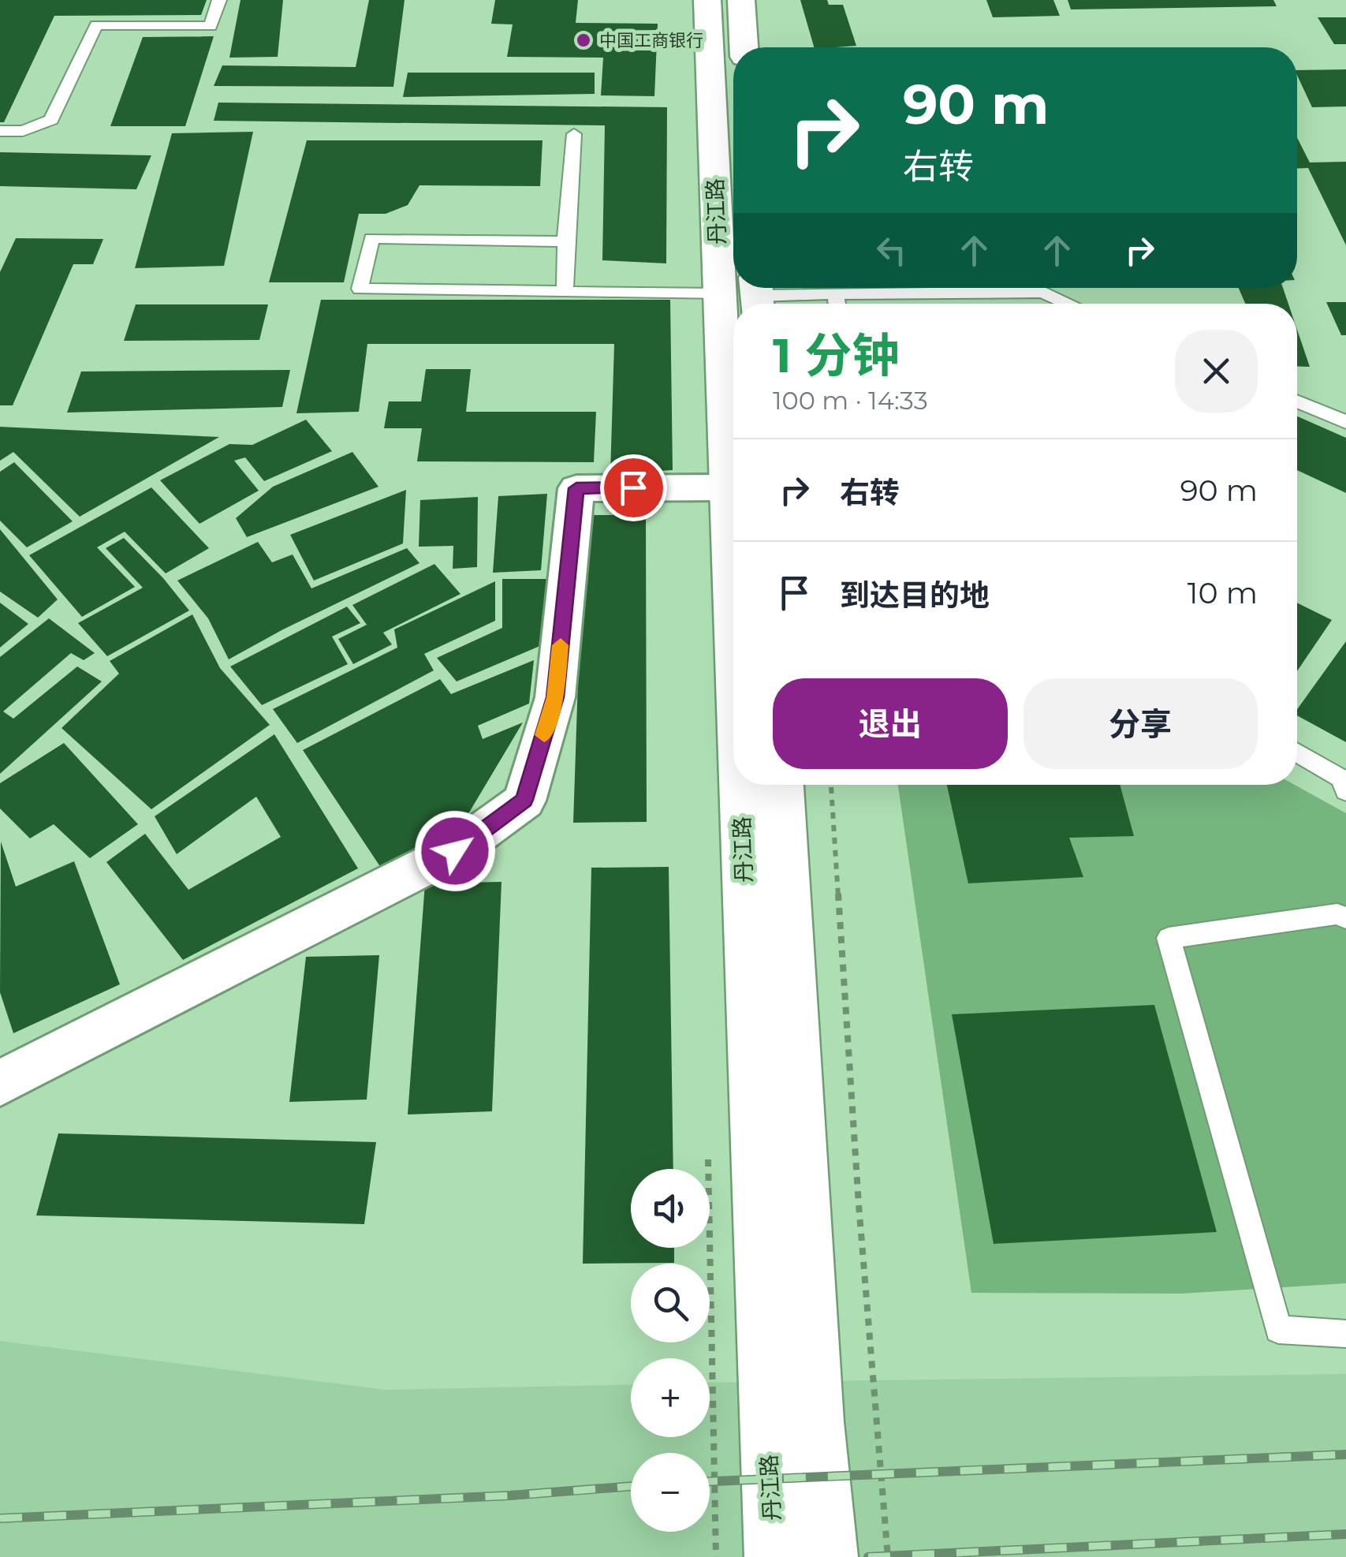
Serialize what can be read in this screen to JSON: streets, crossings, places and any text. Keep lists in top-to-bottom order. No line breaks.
{"streets":{"main road":["丹江路"]},"places":["中国工商银行"],"page":{"turn":["90 m","右转"],"heading":["1 分钟","100 m · 14:33"],"list":[{"name":"右转","value":"90 m"},{"name":"到达目的地","value":"10 m"}],"buttons":["退出","分享"],"map_buttons":["+","−"]}}
